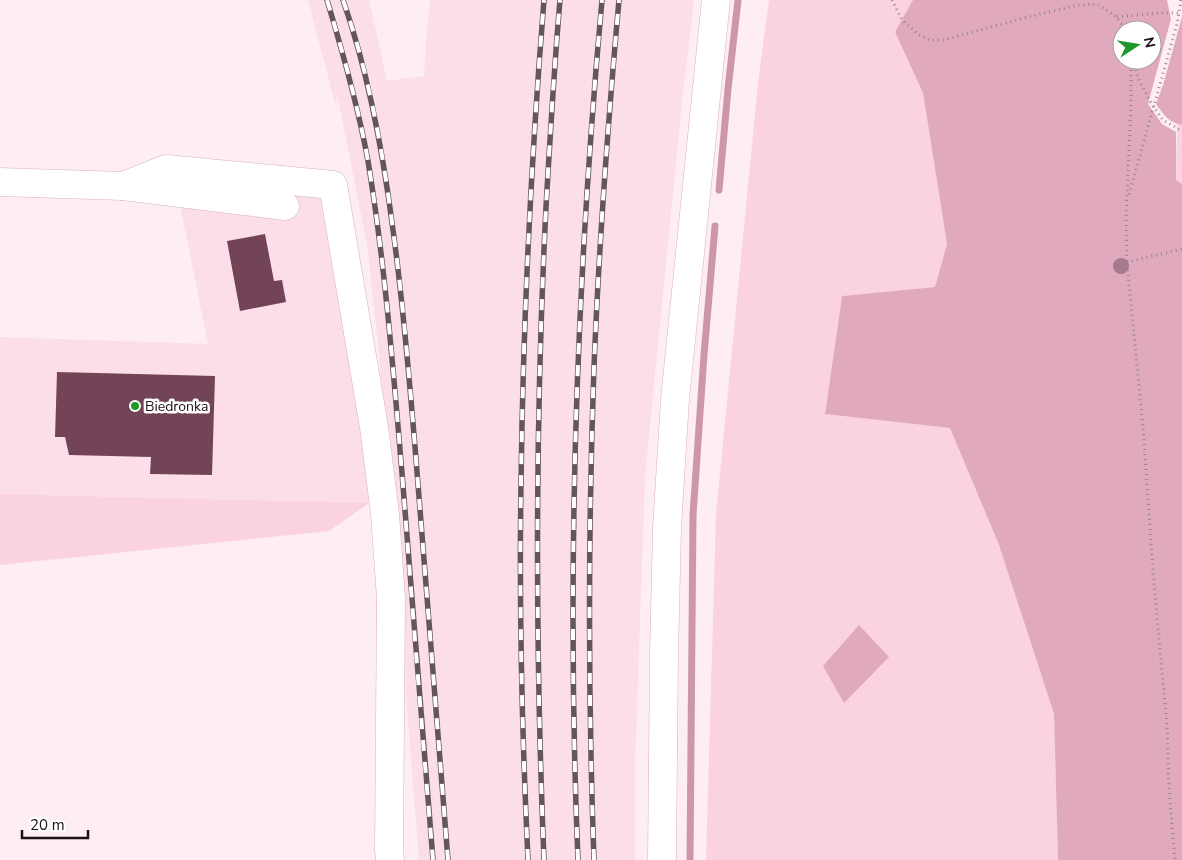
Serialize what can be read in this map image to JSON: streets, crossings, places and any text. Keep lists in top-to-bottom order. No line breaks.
{"places":["Biedronka"],"scale_bar":"20 m","north":"right"}
